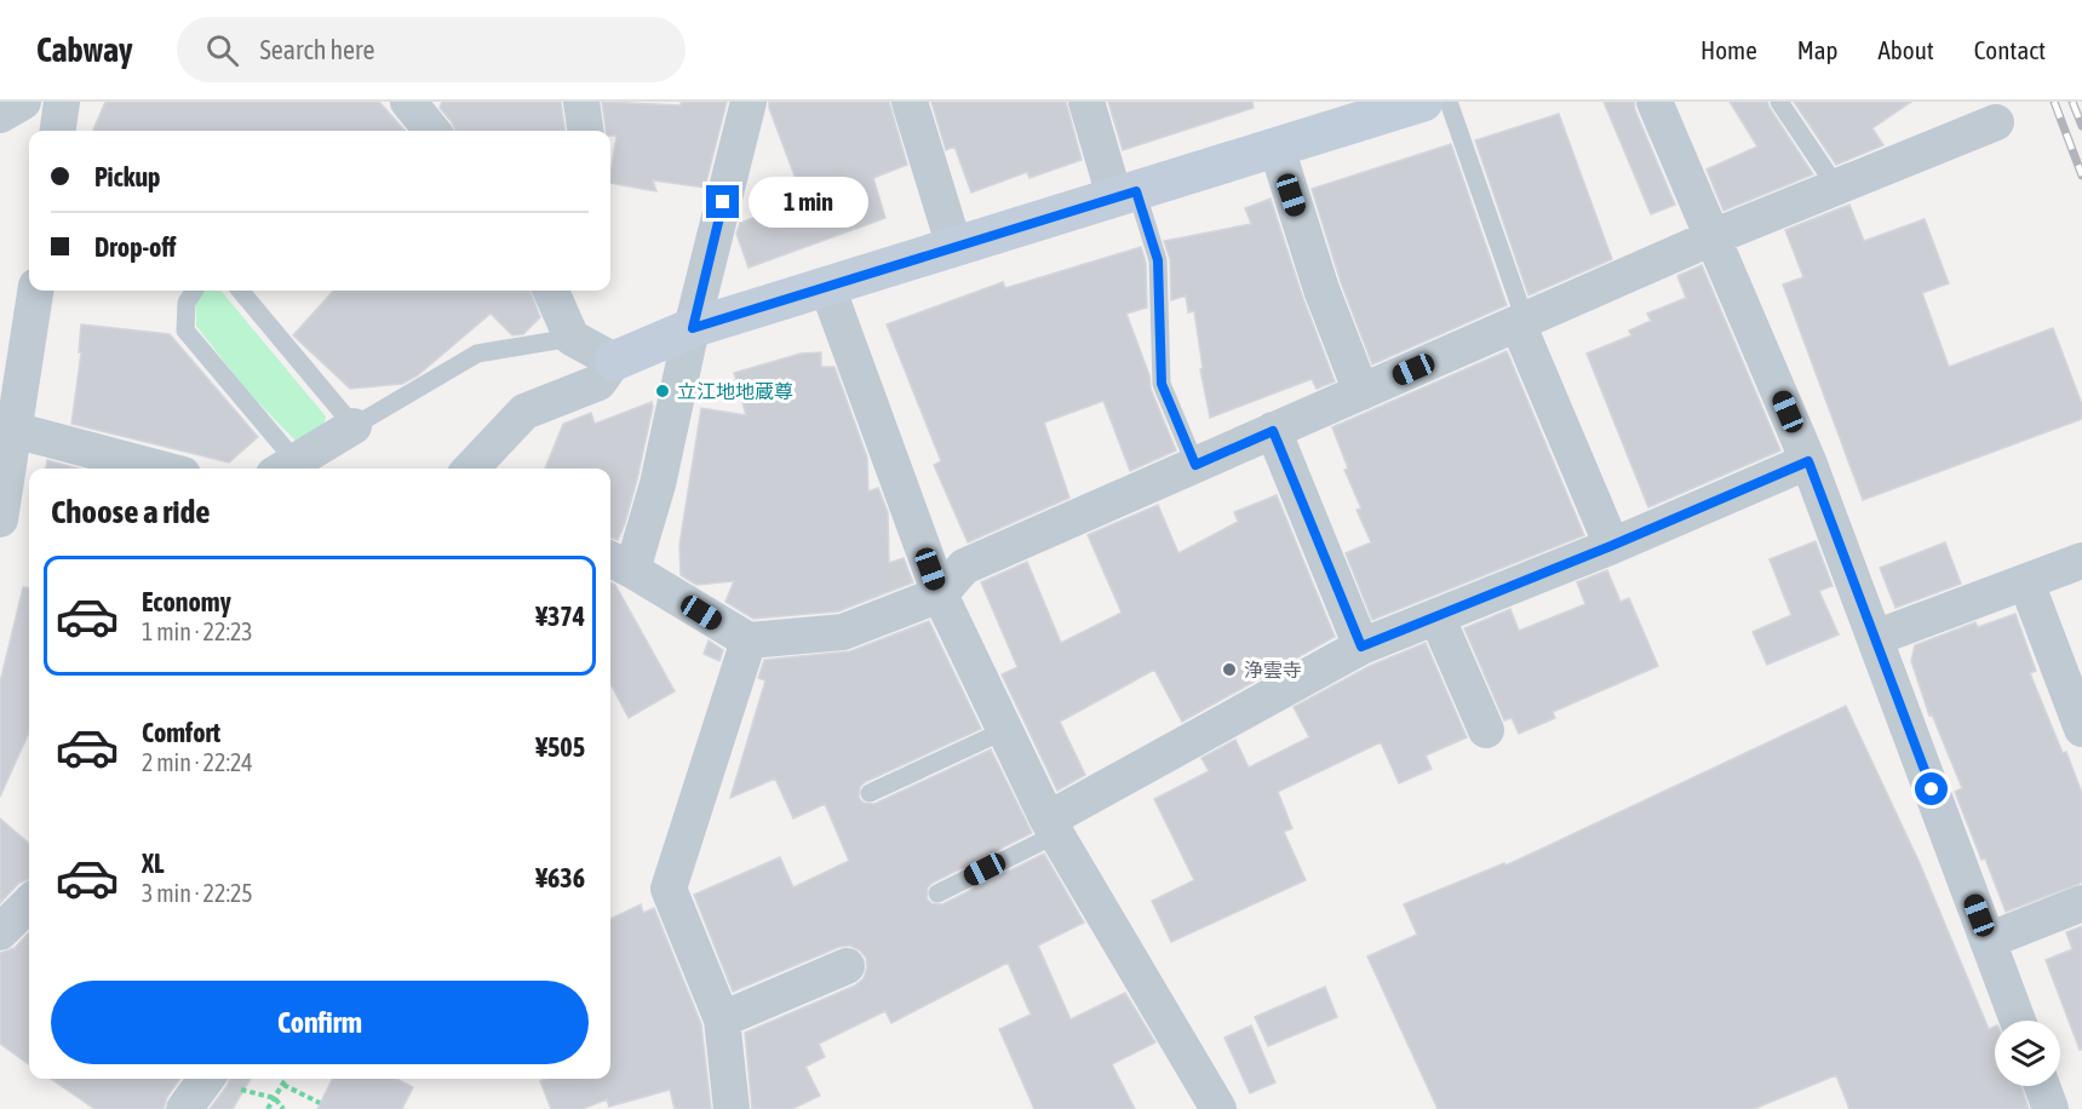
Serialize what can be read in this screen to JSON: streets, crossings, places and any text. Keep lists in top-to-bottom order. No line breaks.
{"places":["立江地地蔵尊","浄雲寺"],"page":{"header":"Cabway","search":"Search here","nav":["Home","Map","About","Contact"],"banner":["Pickup","Drop-off"],"bubble":"1 min","heading":"Choose a ride","list":[{"name":"Economy","note":"1 min · 22:23","value":"¥374"},{"name":"Comfort","note":"2 min · 22:24","value":"¥505"},{"name":"XL","note":"3 min · 22:25","value":"¥636"}],"buttons":"Confirm"}}
